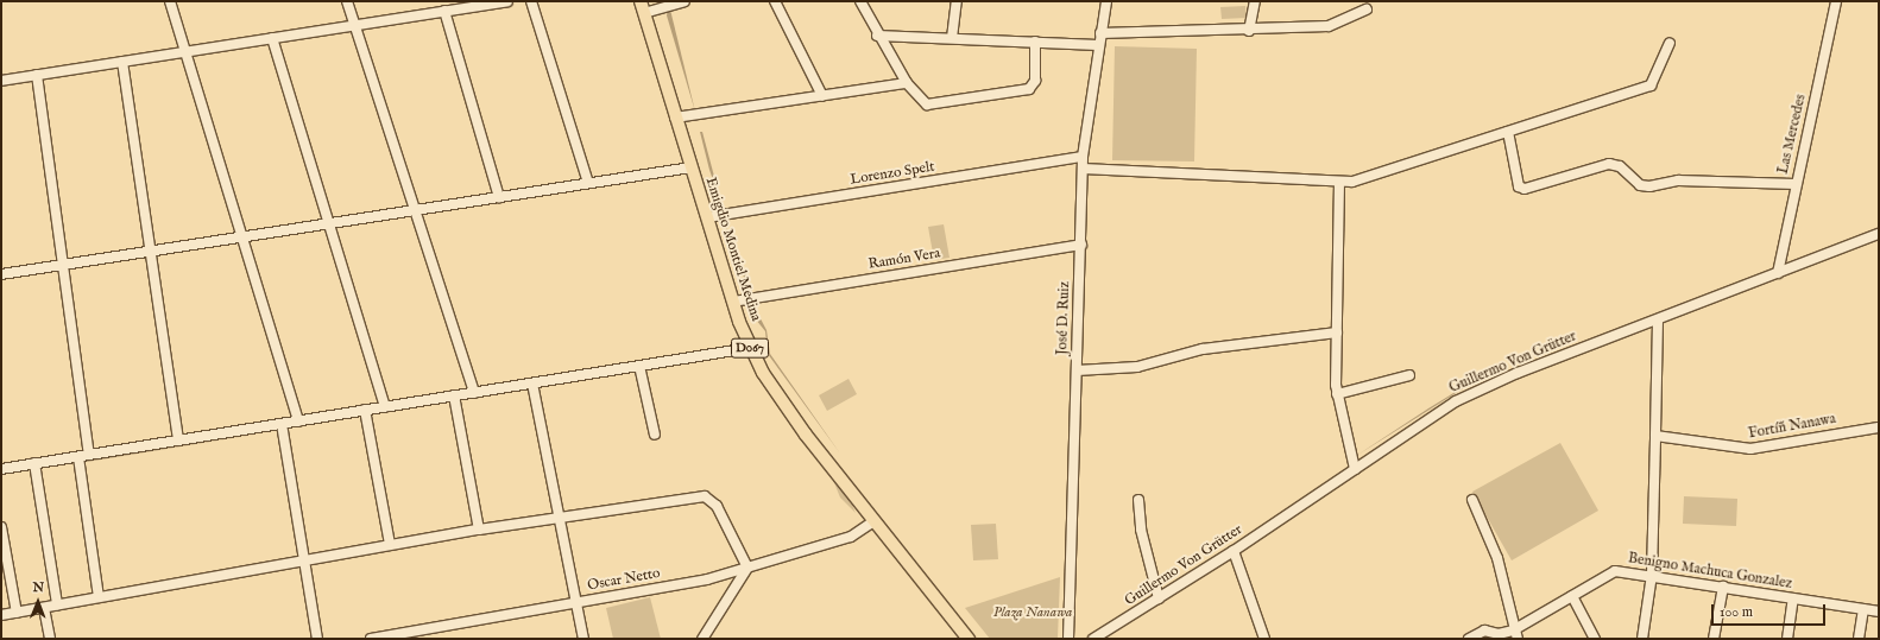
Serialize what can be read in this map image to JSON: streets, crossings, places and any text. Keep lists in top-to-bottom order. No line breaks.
{"streets":{"main road":["Emigdio Montiel Medina","D067"],"street":["Las Mercedes","Lorenzo Spelt","Ramón Vera","José D. Ruiz","Guillermo Von Grütter","Fortíñ Nanawa","Benigno Machuca Gonzalez","Oscar Netto"]},"crossings":[["Las Mercedes","Guillermo Von Grütter"],["Lorenzo Spelt","Emigdio Montiel Medina"],["Lorenzo Spelt","José D. Ruiz"],["Emigdio Montiel Medina","Ramón Vera"],["Emigdio Montiel Medina","Oscar Netto"],["Ramón Vera","José D. Ruiz"]],"parks":["Plaza Nanawa"],"scale_bar":"100 m","north":"top"}
